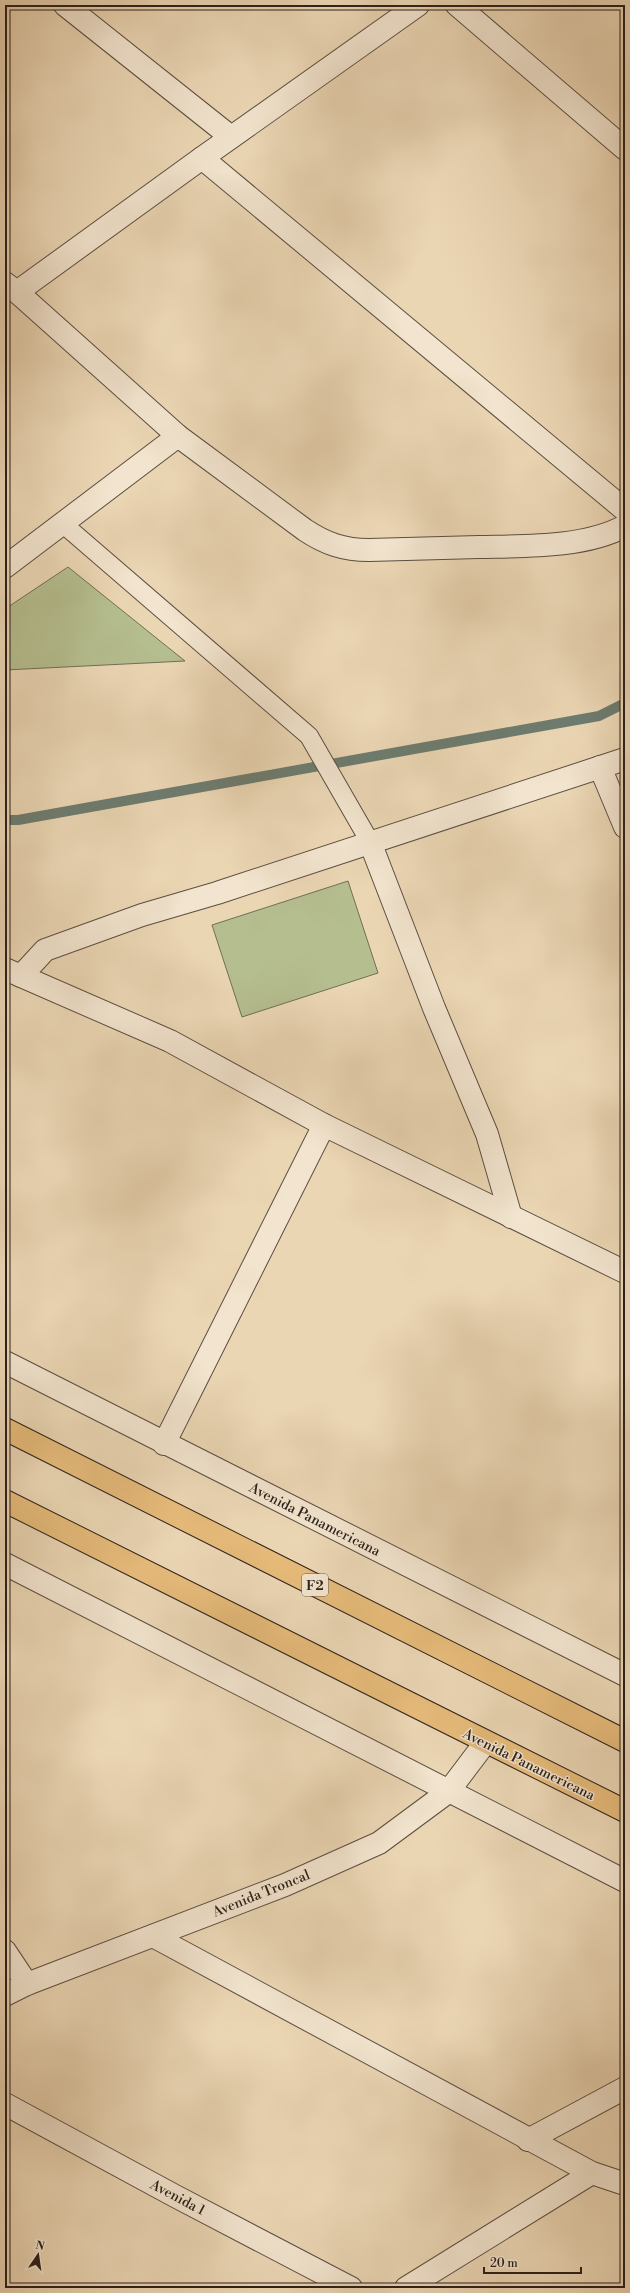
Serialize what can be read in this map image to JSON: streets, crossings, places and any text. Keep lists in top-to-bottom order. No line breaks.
{"streets":{"highway":["Avenida Panamericana","F2"],"street":["Avenida Troncal","Avenida 1"]},"crossings":[["Avenida Panamericana","Avenida Troncal"]],"scale_bar":"20 m","north":"top"}
